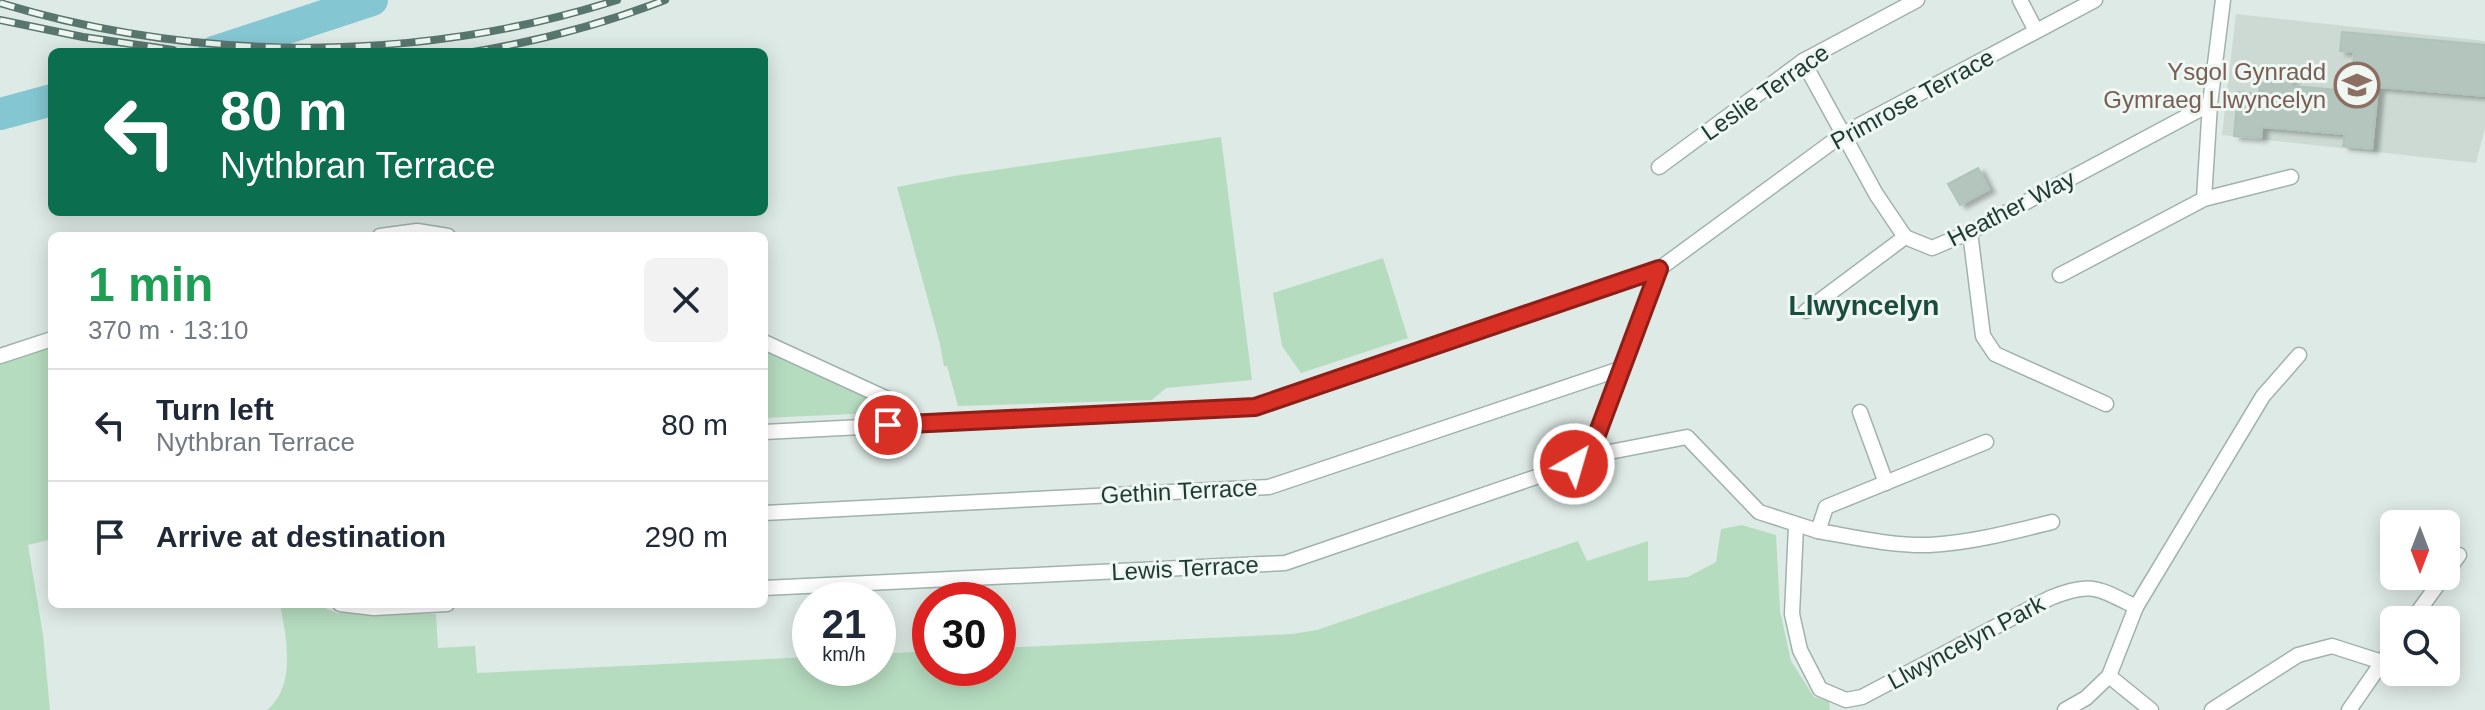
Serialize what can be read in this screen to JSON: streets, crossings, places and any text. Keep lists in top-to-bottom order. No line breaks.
{"streets":{"street":["Leslie Terrace","Primrose Terrace","Heather Way","Gethin Terrace","Lewis Terrace","Llwyncelyn Park"]},"crossings":[["Lewis Terrace","Llwyncelyn Park"]],"districts":["Llwyncelyn"],"places":{"school or university":["Ysgol Gynradd Gymraeg Llwyncelyn"]},"north":"bottom","page":{"turn":["80 m","Nythbran Terrace"],"heading":["1 min","370 m · 13:10"],"list":[{"name":"Turn left","note":"Nythbran Terrace","value":"80 m"},{"name":"Arrive at destination","value":"290 m"}],"speed":"21 km/h","limit":"30"}}
